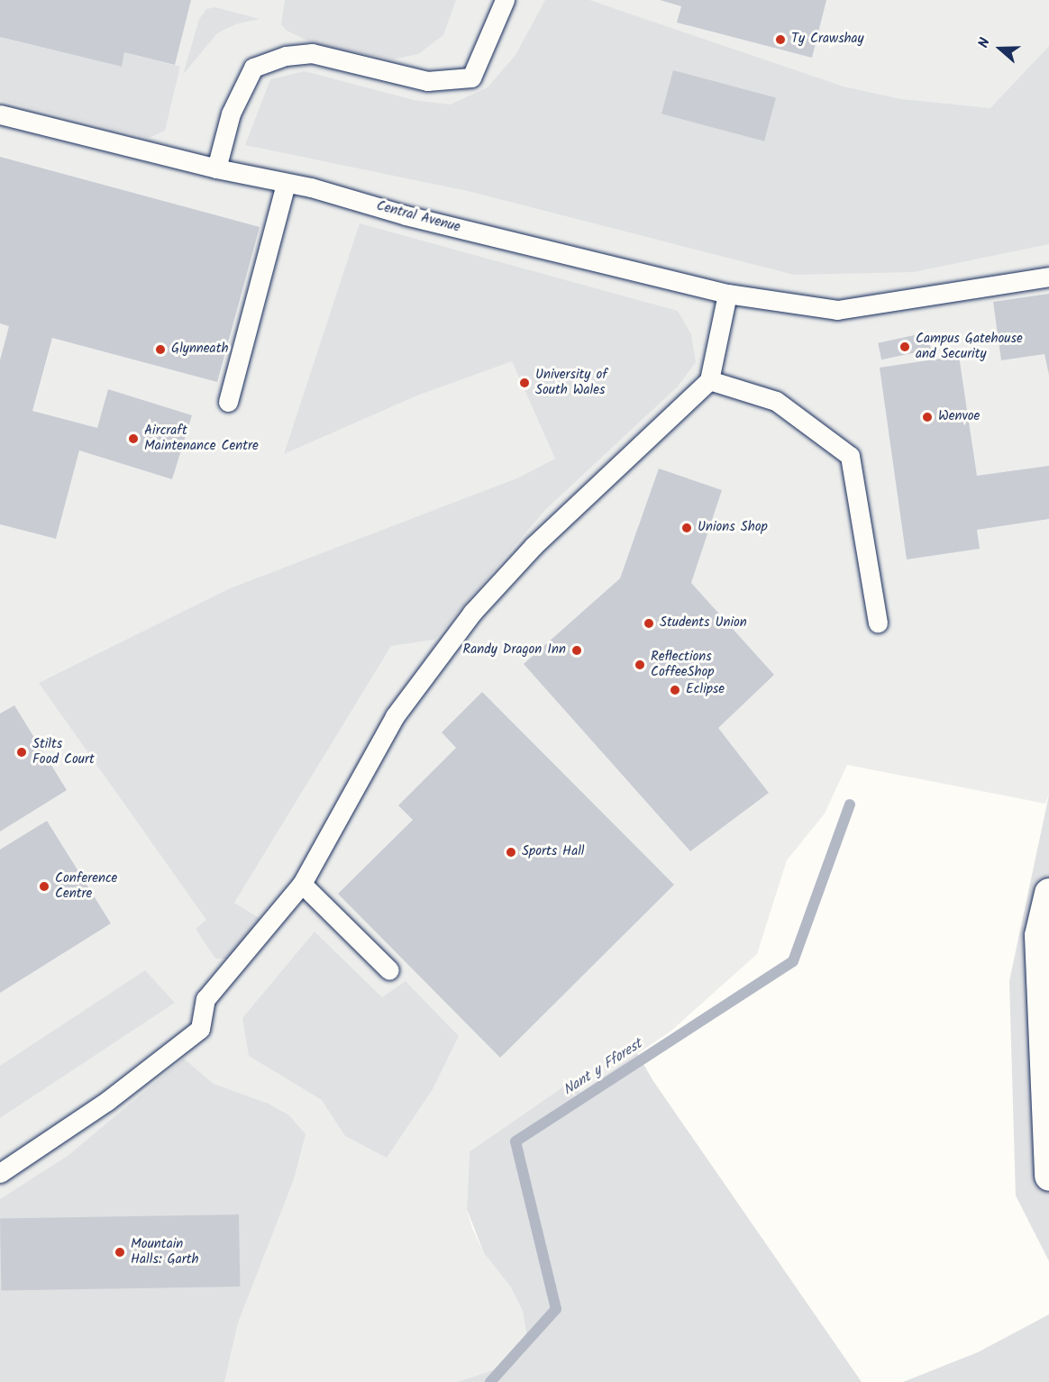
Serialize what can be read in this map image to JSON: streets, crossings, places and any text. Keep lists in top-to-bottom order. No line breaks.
{"streets":{"lane":["Central Avenue"]},"water":["Nant y Fforest"],"places":["Ty Crawshay","Campus Gatehouse and Security","Glynneath","University of South Wales","Wenvoe","Aircraft Maintenance Centre","Unions Shop","Students Union","Randy Dragon Inn","Reflections CoffeeShop","Eclipse","Stilts Food Court","Sports Hall","Conference Centre","Mountain Halls: Garth"],"north":"left"}
